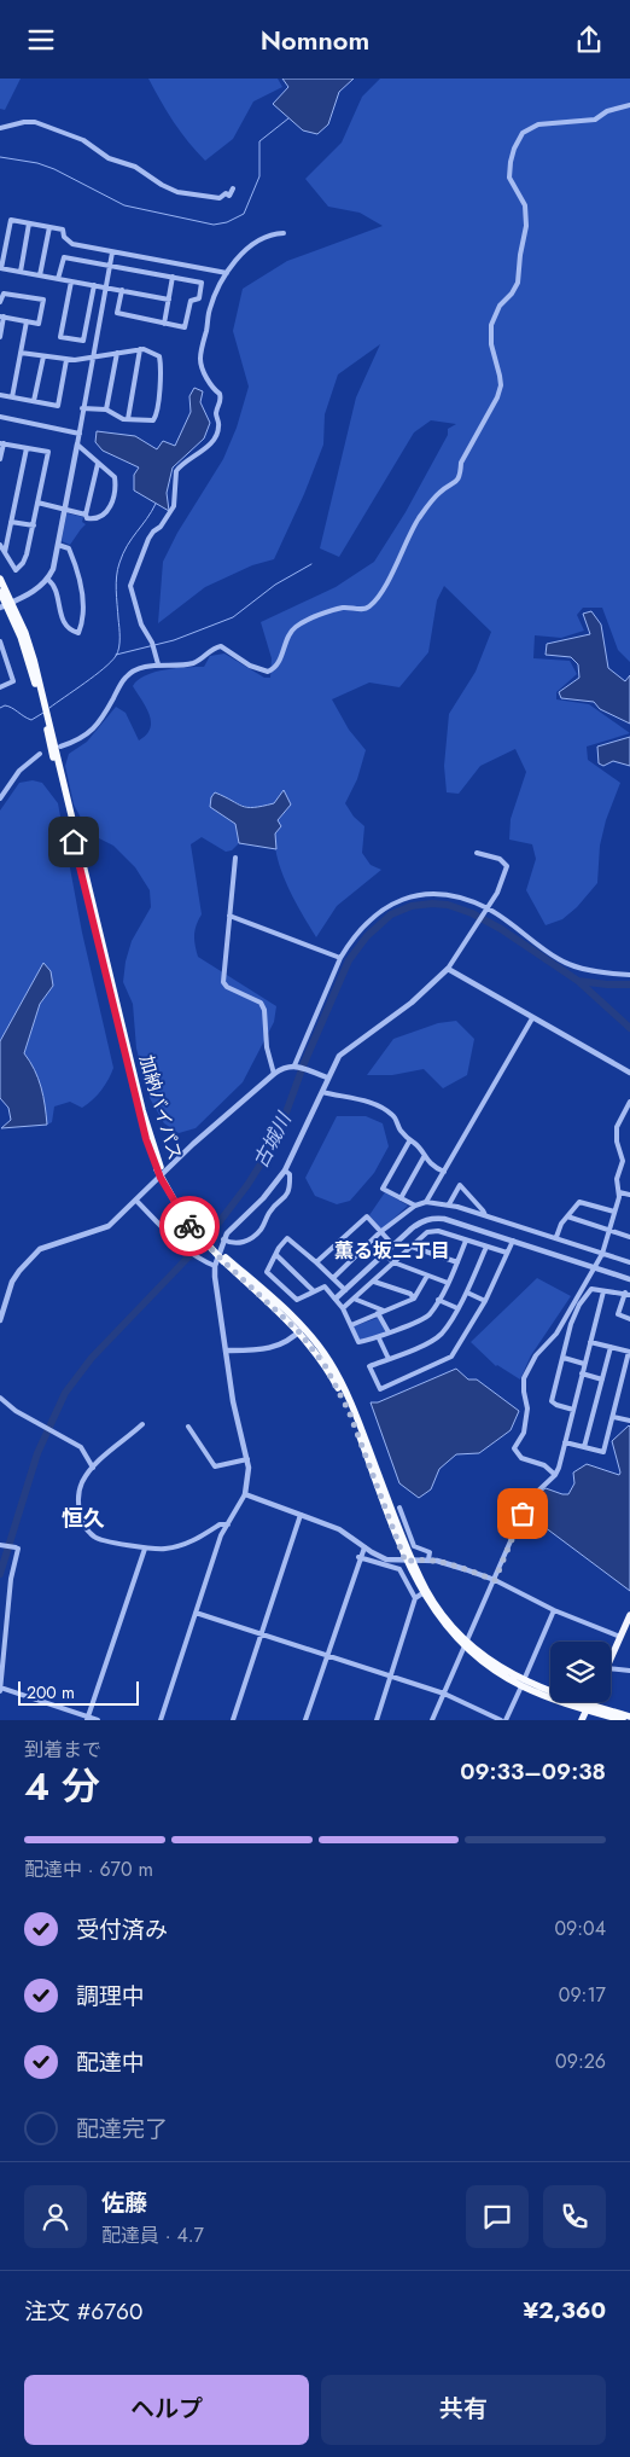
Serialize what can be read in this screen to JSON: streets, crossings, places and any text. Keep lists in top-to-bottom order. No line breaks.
{"streets":{"highway":["加納バイパス"]},"districts":["薫る坂二丁目","恒久"],"water":["古城川"],"scale_bar":"200 m","page":{"header":"Nomnom","scale":"200 m","heading":["4 分","到着まで","09:33–09:38"],"panel":["佐藤","配達員 · 4.7","注文 #6760","¥2,360"],"bar":"配達中 · 670 m","list":[["受付済み","09:04"],["調理中","09:17"],["配達中","09:26"],"配達完了"],"buttons":["ヘルプ","共有"]}}
